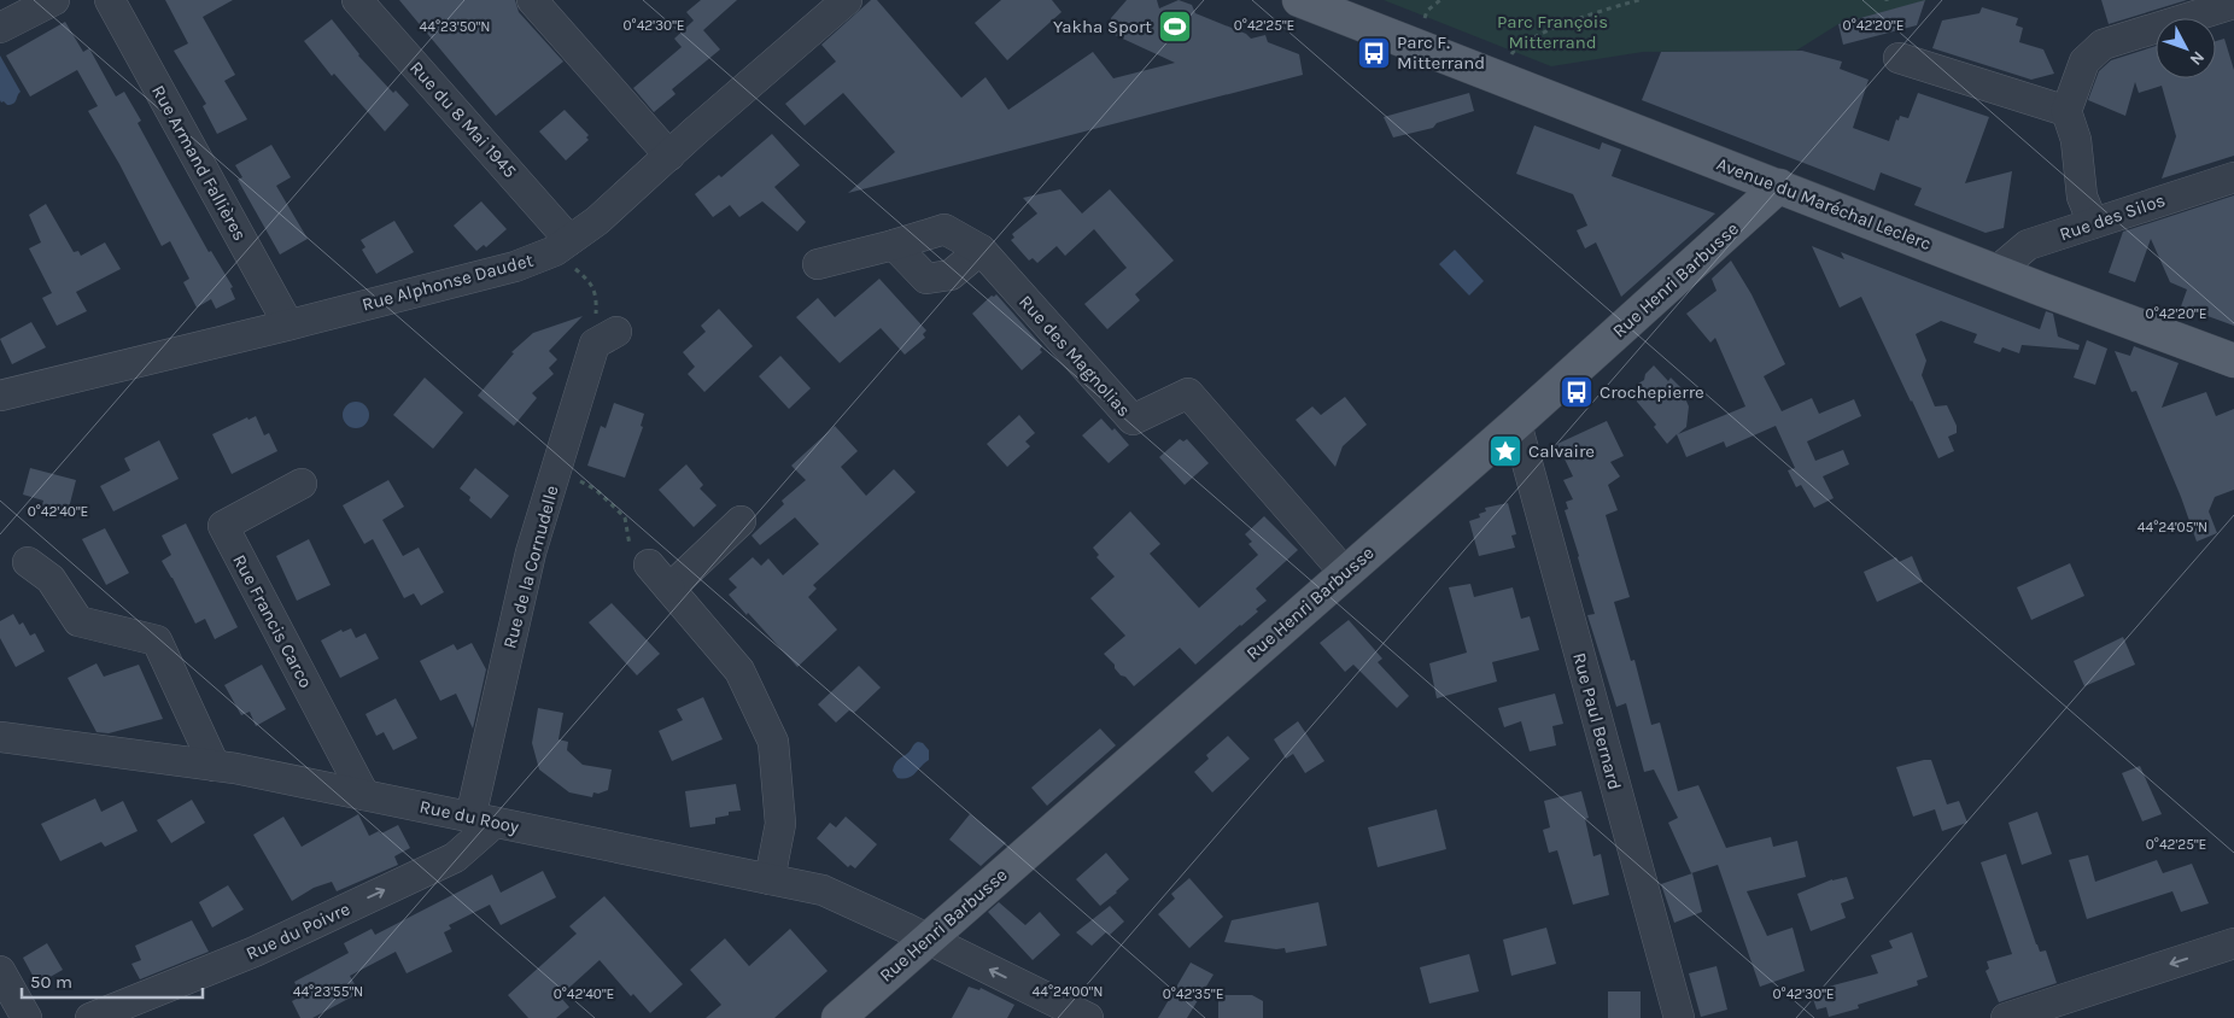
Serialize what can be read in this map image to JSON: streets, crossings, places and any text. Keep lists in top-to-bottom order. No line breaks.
{"streets":{"main road":["Avenue du Maréchal Leclerc","Rue Henri Barbusse"],"street":["Rue du 8 Mai 1945","Rue Armand Fallières","Rue des Silos","Rue Alphonse Daudet","Rue des Magnolias","Rue de la Cornudelle","Rue Francis Carco","Rue Paul Bernard","Rue du Rooy","Rue du Poivre"]},"crossings":[["Rue du 8 Mai 1945","Rue Alphonse Daudet"],["Rue Armand Fallières","Rue Alphonse Daudet"],["Avenue du Maréchal Leclerc","Rue des Silos"],["Avenue du Maréchal Leclerc","Rue Henri Barbusse"],["Rue Henri Barbusse","Rue des Magnolias"],["Rue Henri Barbusse","Rue Paul Bernard"],["Rue Henri Barbusse","Rue du Rooy"],["Rue de la Cornudelle","Rue du Rooy"],["Rue de la Cornudelle","Rue du Poivre"],["Rue Francis Carco","Rue du Rooy"],["Rue du Rooy","Rue du Poivre"]],"one_way":["Rue du Poivre"],"parks":["Parc François Mitterrand"],"places":{"sports":["Yakha Sport"],"bus stop":["Parc F. Mitterrand","Crochepierre"],"place":["Calvaire"]},"scale_bar":"50 m","north":"bottom right","coordinates":["0°42'30\"E","0°42'25\"E","0°42'20\"E","44°23'50\"N","0°42'40\"E","44°24'05\"N","44°23'55\"N","44°24'00\"N","0°42'35\"E"]}
